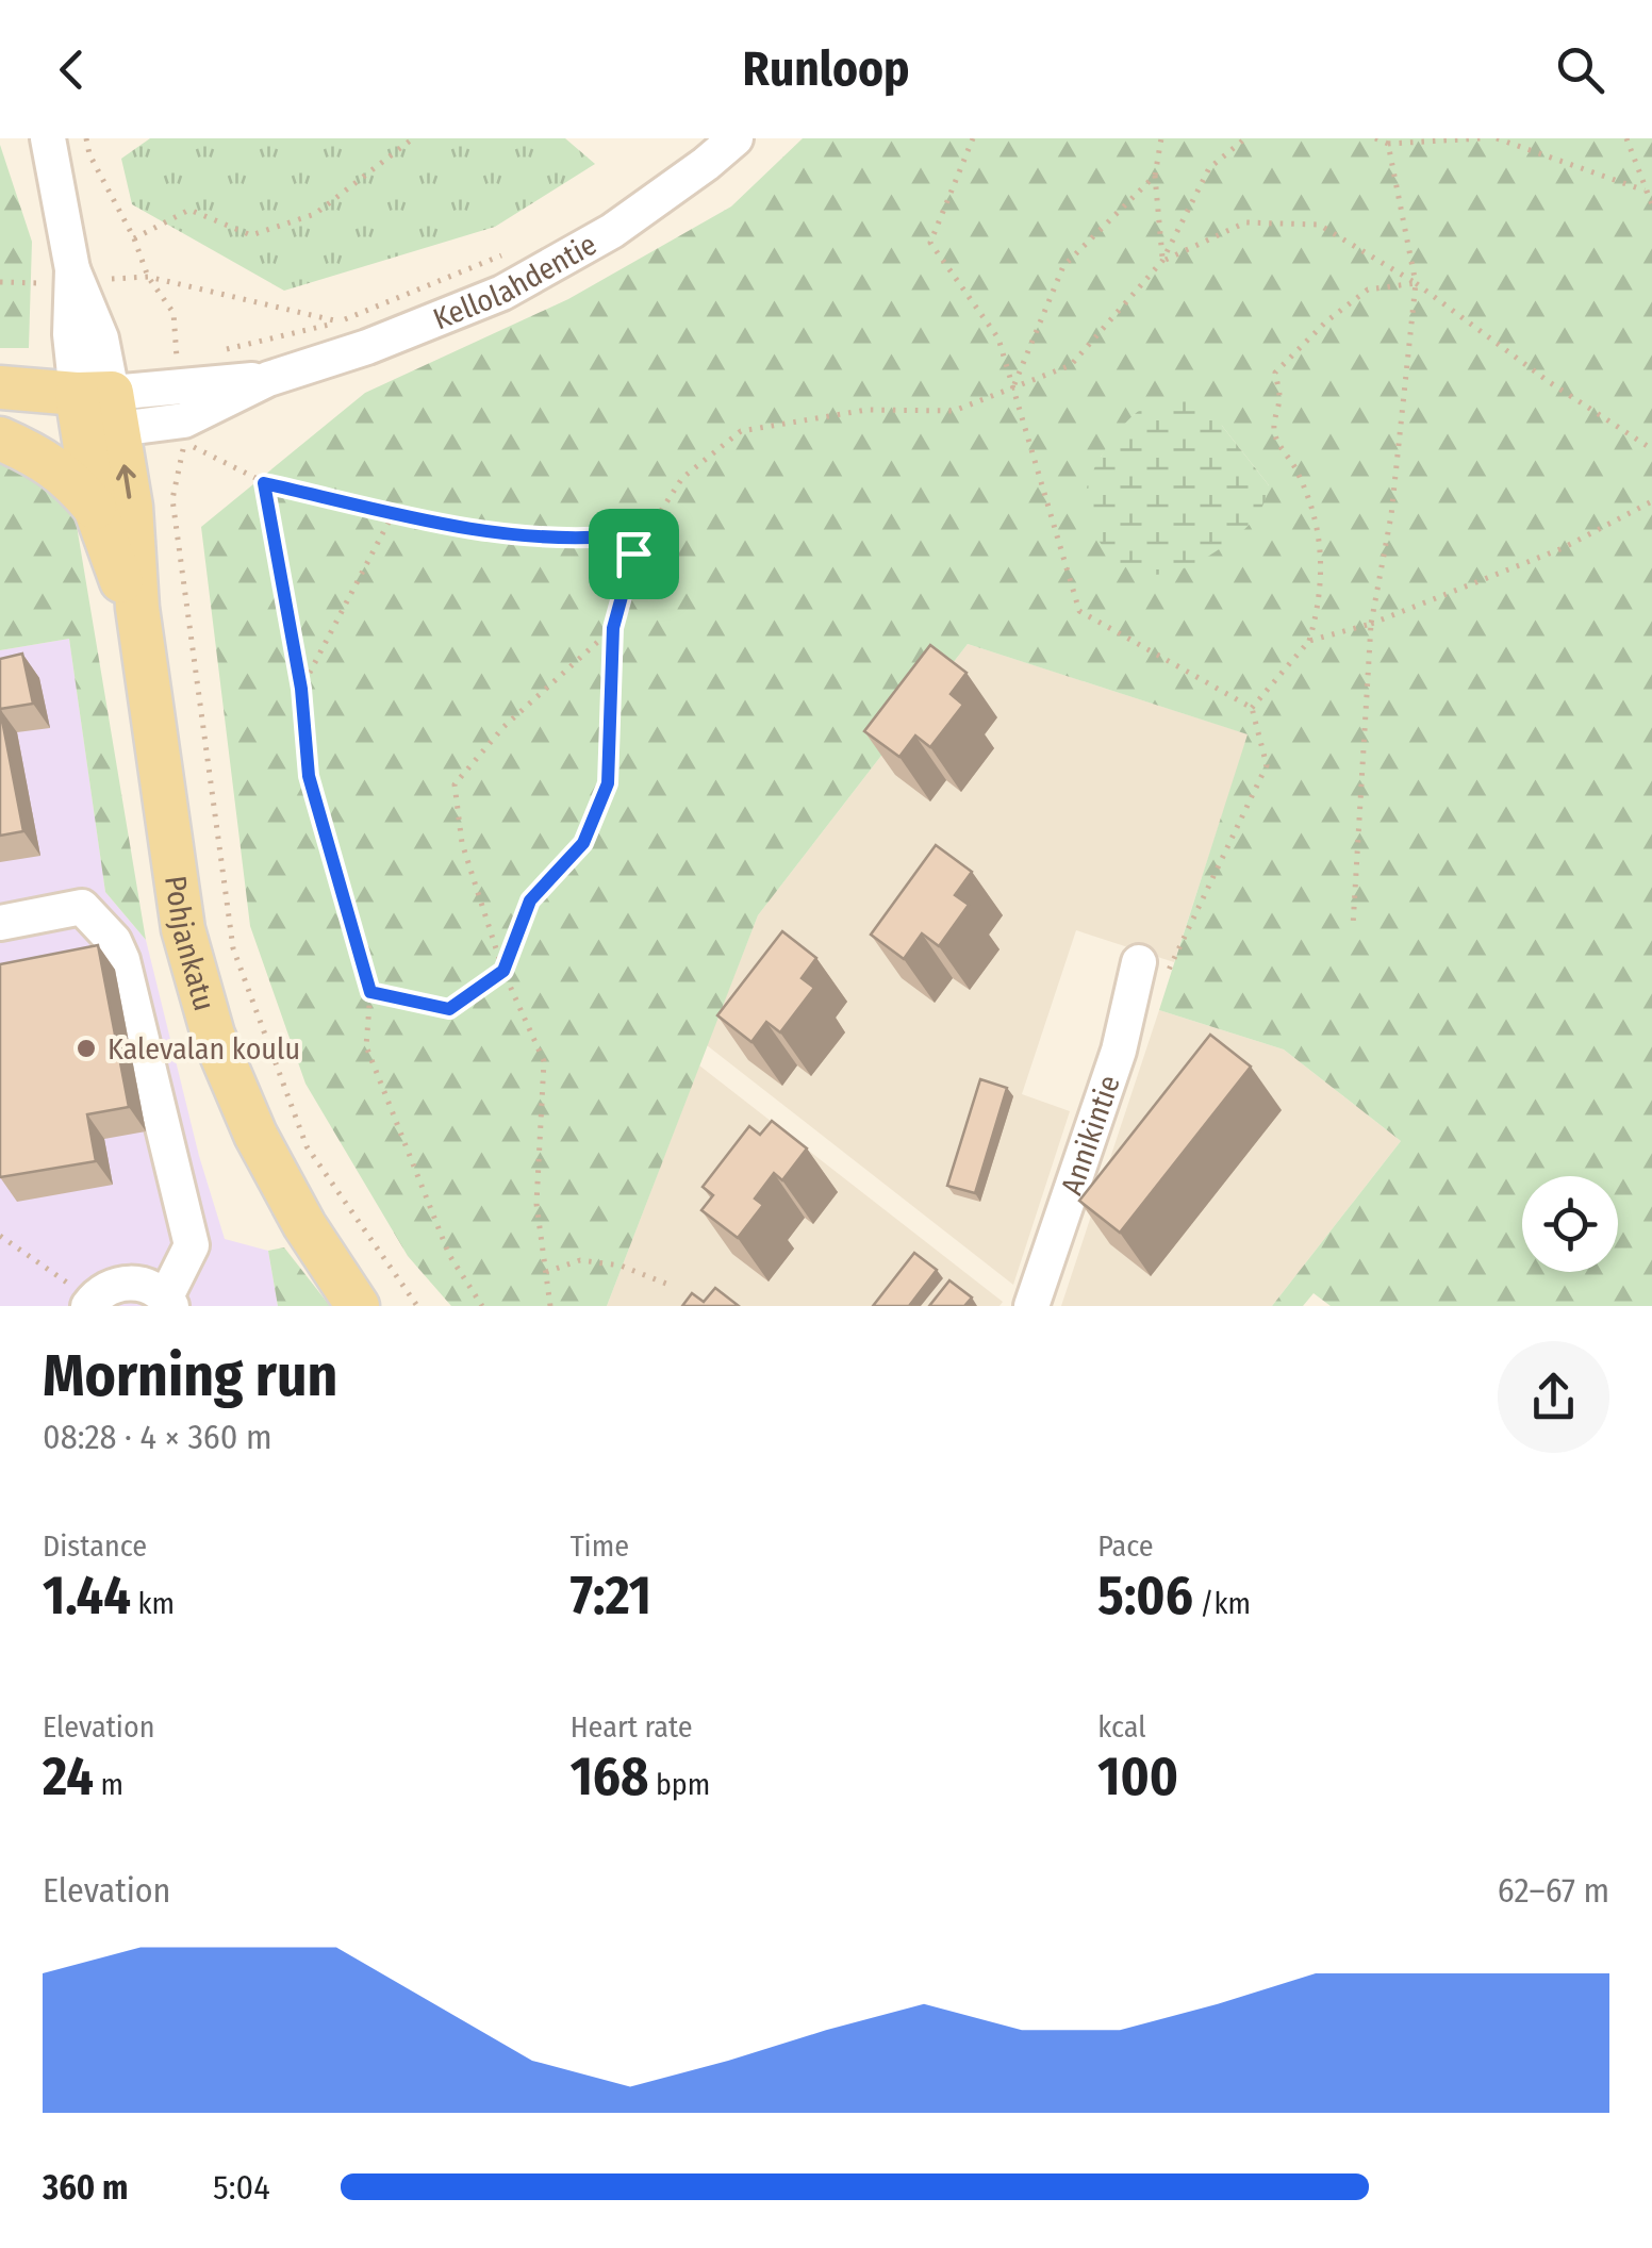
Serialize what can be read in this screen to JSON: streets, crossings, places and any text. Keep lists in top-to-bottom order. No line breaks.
{"streets":{"main road":["Kellolahdentie","Pohjankatu"],"street":["Annikintie"]},"crossings":[["Kellolahdentie","Pohjankatu"]],"places":["Kalevalan koulu"],"page":{"header":"Runloop","heading":["Morning run","08:28 · 4 × 360 m"],"stats":[["Distance","1.44 km"],["Time","7:21"],["Pace","5:06 /km"],["Elevation","24 m"],["Heart rate","168 bpm"],["kcal","100"]],"chart":["Elevation","62–67 m"],"list":[{"name":"360 m","note":"5:04"}]}}
